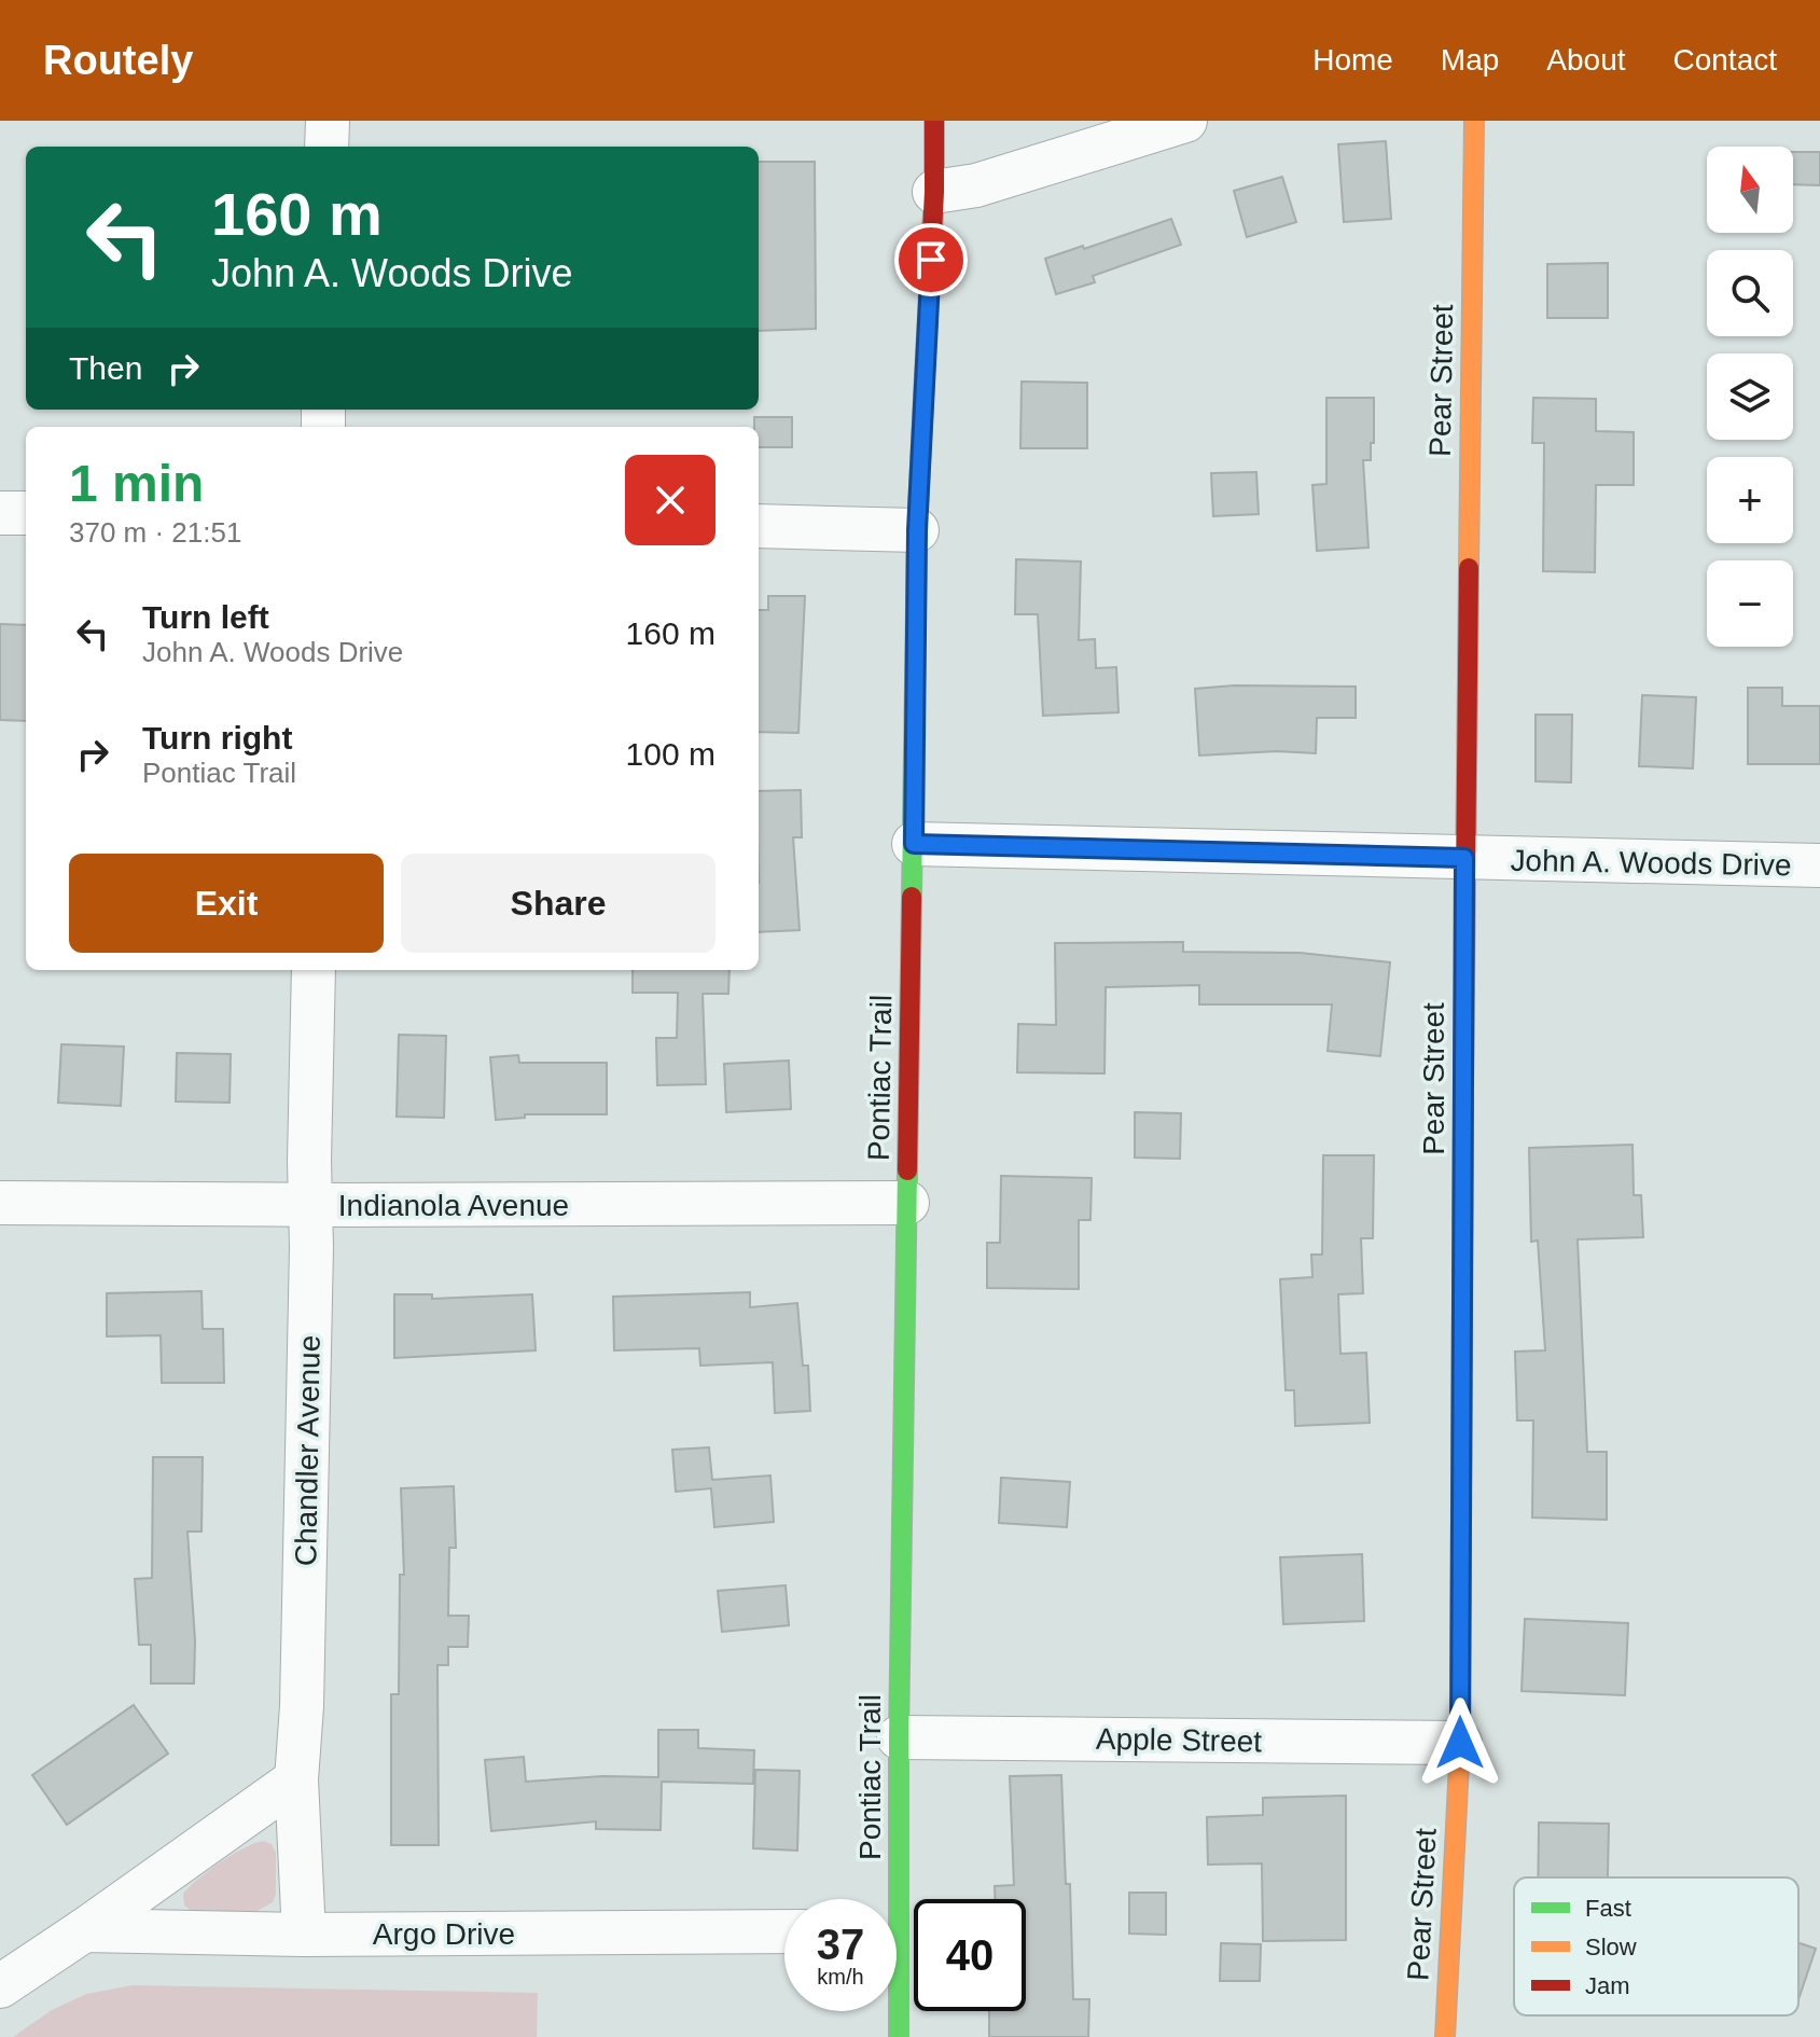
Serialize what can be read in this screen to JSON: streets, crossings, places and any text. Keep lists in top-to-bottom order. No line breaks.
{"streets":{"main road":["Pear Street","Pontiac Trail"],"street":["John A. Woods Drive","Indianola Avenue","Chandler Avenue","Apple Street","Argo Drive"]},"crossings":[["Pear Street","John A. Woods Drive"],["Pear Street","Apple Street"],["John A. Woods Drive","Pontiac Trail"],["Pontiac Trail","Indianola Avenue"],["Pontiac Trail","Apple Street"],["Indianola Avenue","Chandler Avenue"],["Chandler Avenue","Argo Drive"]],"legend":["Fast","Slow","Jam"],"north":"top","page":{"header":"Routely","nav":["Home","Map","About","Contact"],"map_buttons":["+","−"],"turn":["160 m","John A. Woods Drive"],"then":"Then","heading":["1 min","370 m · 21:51"],"list":[{"name":"Turn left","note":"John A. Woods Drive","value":"160 m"},{"name":"Turn right","note":"Pontiac Trail","value":"100 m"}],"buttons":["Exit","Share"],"speed":"37 km/h","limit":"40"}}
